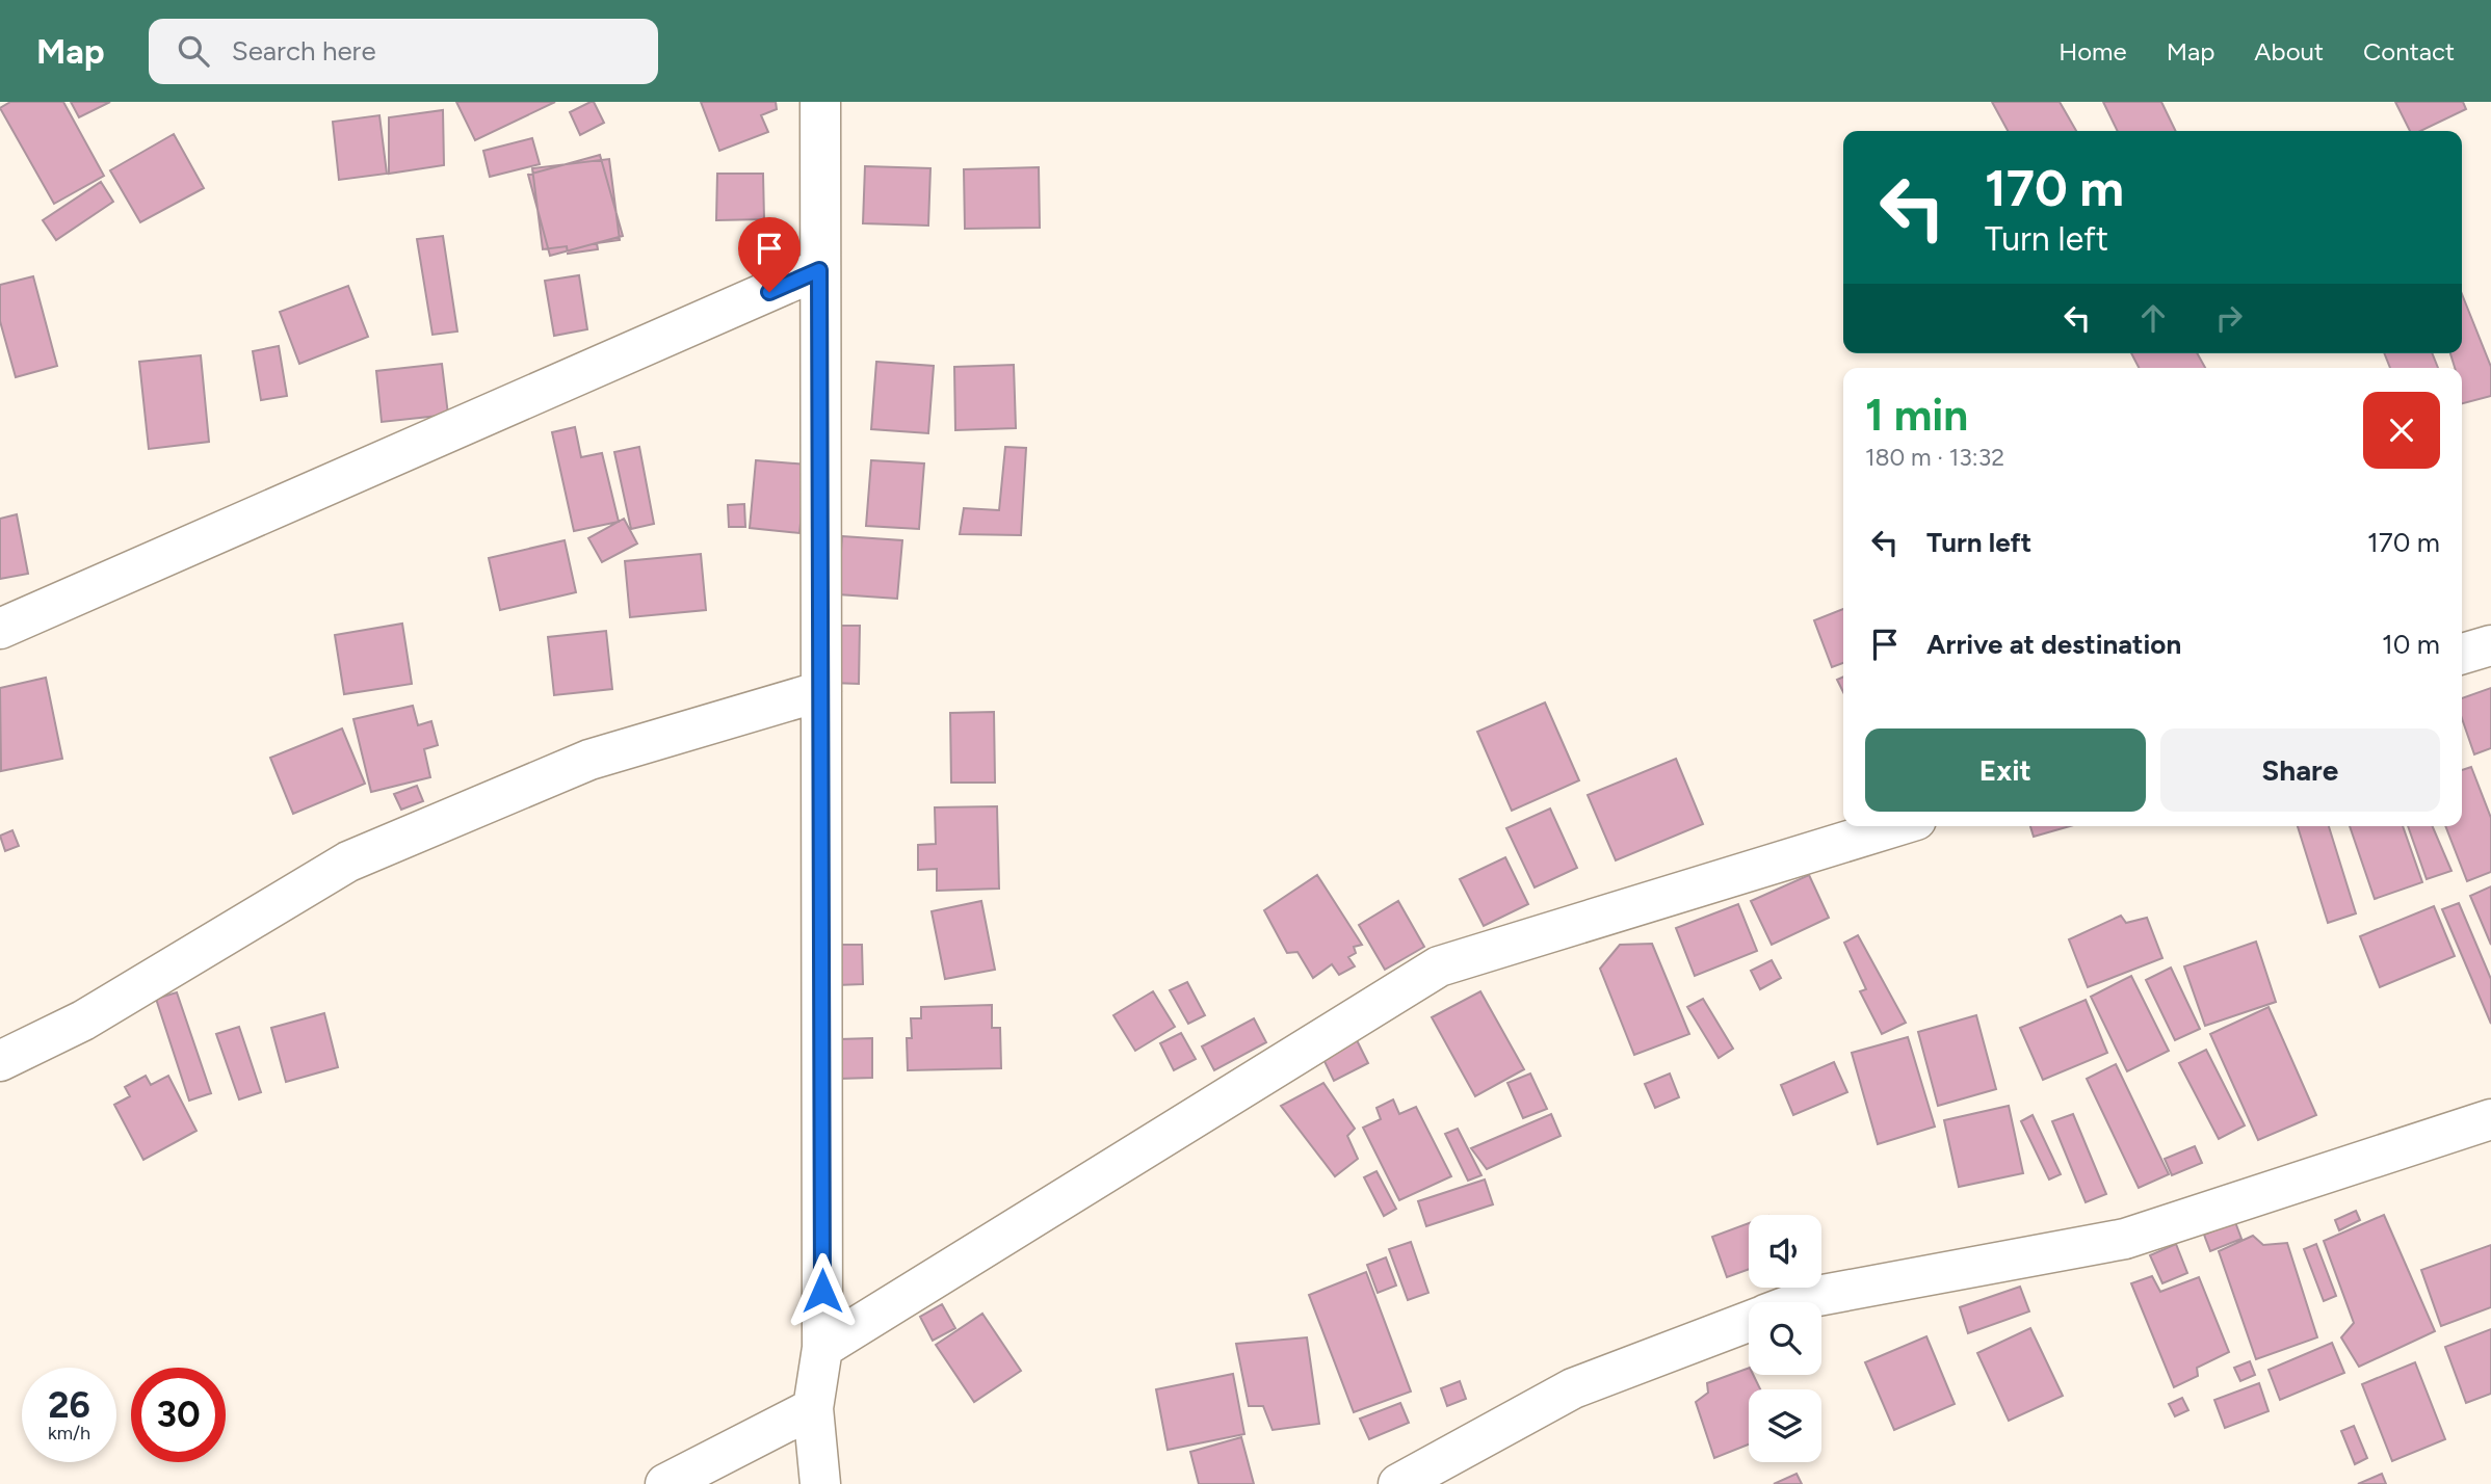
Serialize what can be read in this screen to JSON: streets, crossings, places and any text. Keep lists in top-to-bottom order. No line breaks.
{"page":{"header":"Map","search":"Search here","nav":["Home","Map","About","Contact"],"turn":["170 m","Turn left"],"heading":["1 min","180 m · 13:32"],"list":[{"name":"Turn left","value":"170 m"},{"name":"Arrive at destination","value":"10 m"}],"buttons":["Exit","Share"],"speed":"26 km/h","limit":"30"}}
